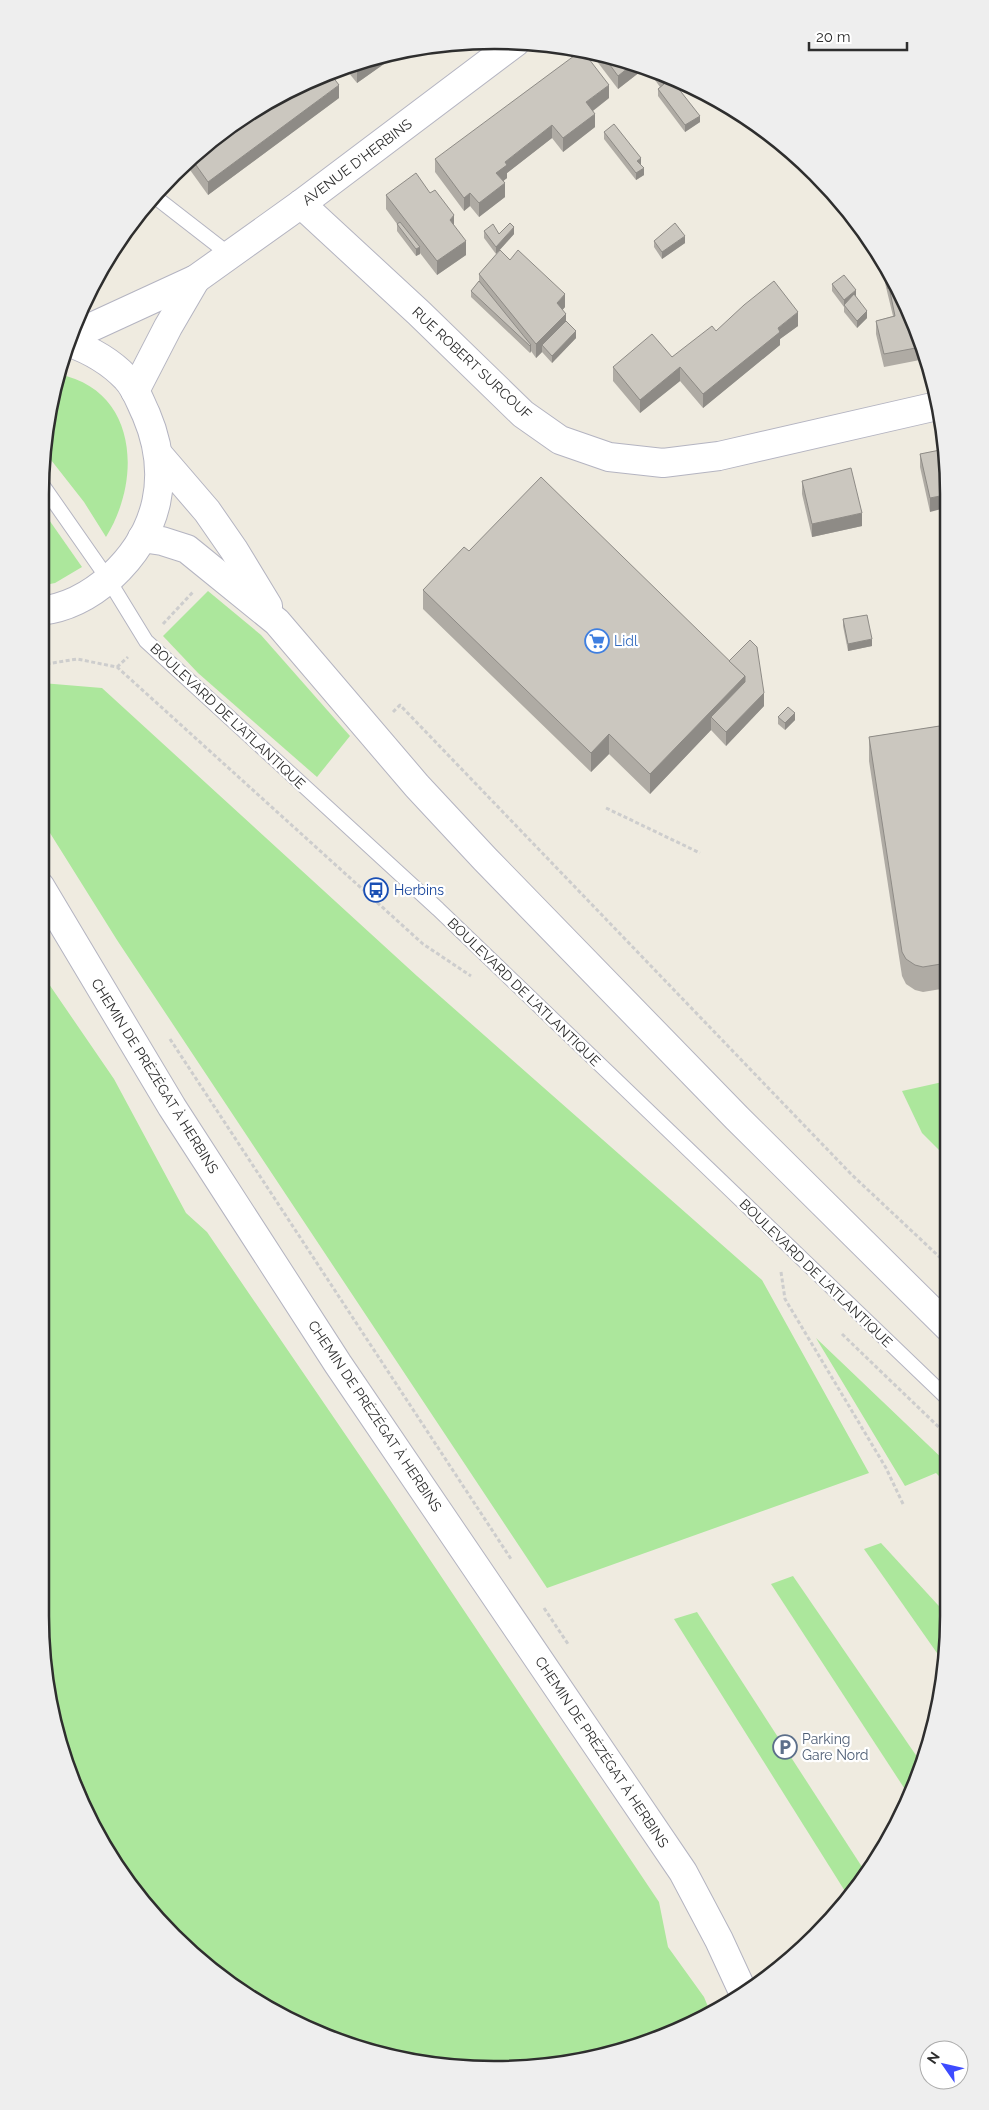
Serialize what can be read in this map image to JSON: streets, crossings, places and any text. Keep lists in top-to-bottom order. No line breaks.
{"streets":{"street":["AVENUE D'HERBINS","RUE ROBERT SURCOUF","CHEMIN DE PRÉZÉGAT À HERBINS"],"lane":["BOULEVARD DE L'ATLANTIQUE"]},"crossings":[["AVENUE D'HERBINS","RUE ROBERT SURCOUF"]],"places":{"supermarket":["Lidl"],"bus stop":["Herbins"],"parking":["Parking Gare Nord"]},"scale_bar":"20 m","north":"top left"}
